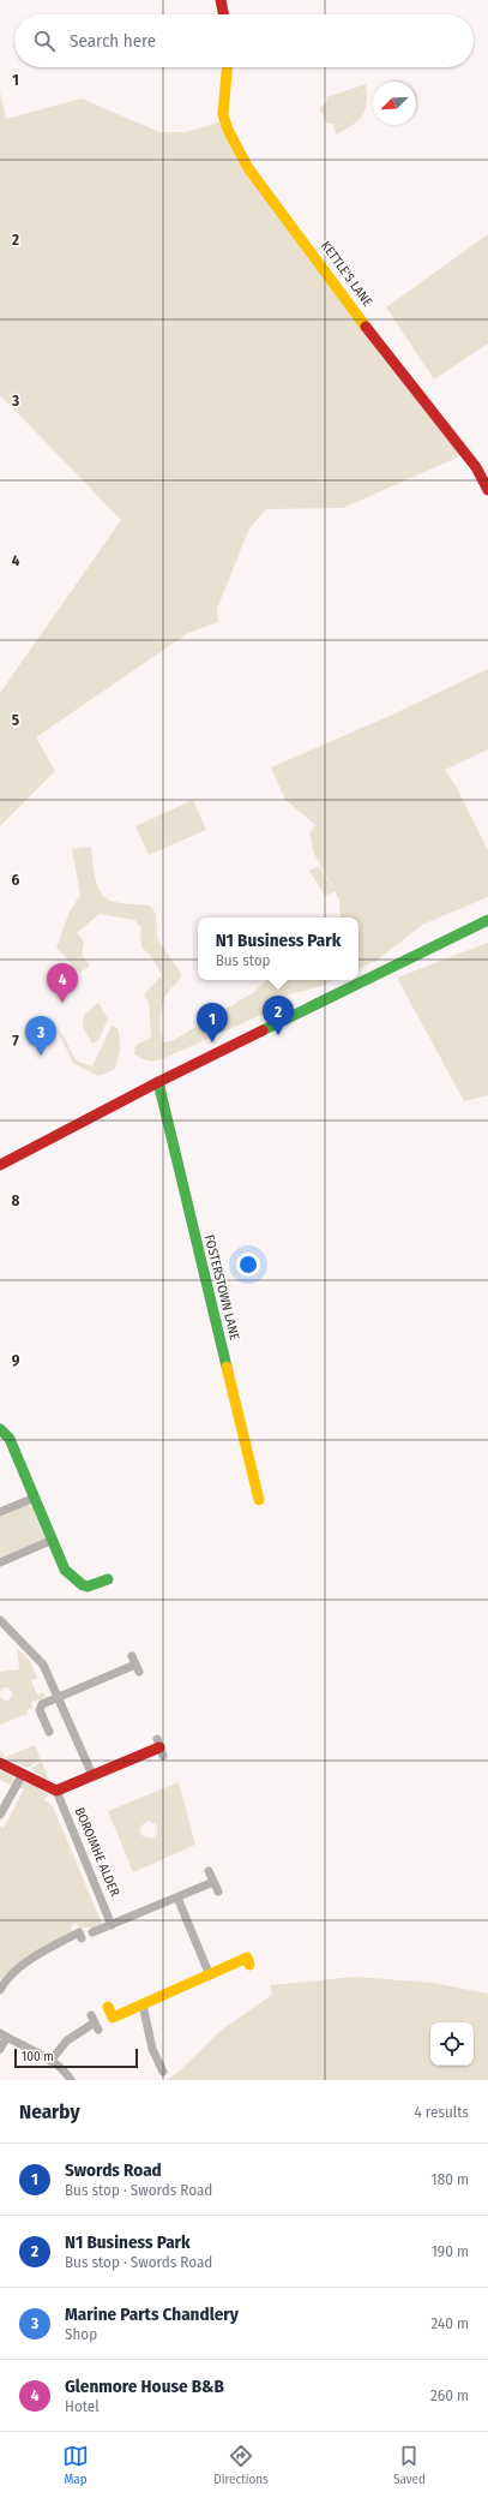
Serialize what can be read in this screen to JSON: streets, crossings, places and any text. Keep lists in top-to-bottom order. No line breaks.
{"streets":{"street":["KETTLE'S LANE","FOSTERSTOWN LANE","BOROIMHE ALDER"]},"scale_bar":"100 m","north":"bottom left","page":{"search":"Search here","popup":["N1 Business Park","Bus stop"],"pins":["4","2","1","3"],"scale":"100 m","heading":["Nearby","4 results"],"list":[{"mark":"1","name":"Swords Road","note":"Bus stop · Swords Road","value":"180 m"},{"mark":"2","name":"N1 Business Park","note":"Bus stop · Swords Road","value":"190 m"},{"mark":"3","name":"Marine Parts Chandlery","note":"Shop","value":"240 m"},{"mark":"4","name":"Glenmore House B&B","note":"Hotel","value":"260 m"}],"nav":["Map","Directions","Saved"]},"grid":{"rows":["1","2","3","4","5","6","7","8","9"]}}
